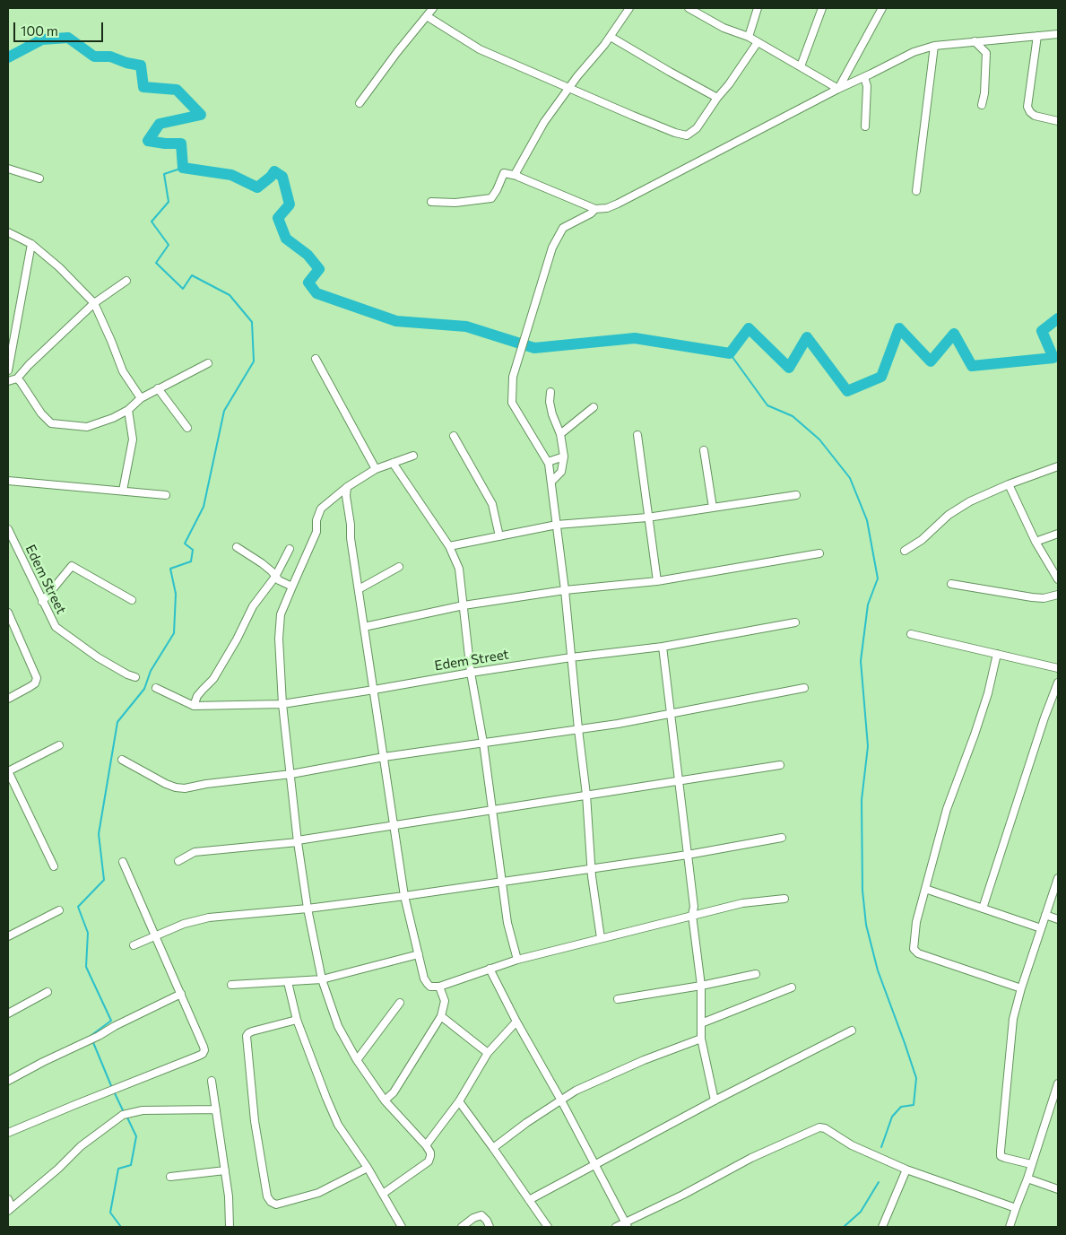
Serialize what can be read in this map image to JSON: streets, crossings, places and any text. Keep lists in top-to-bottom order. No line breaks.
{"streets":{"street":["Edem Street"]},"scale_bar":"100 m"}
